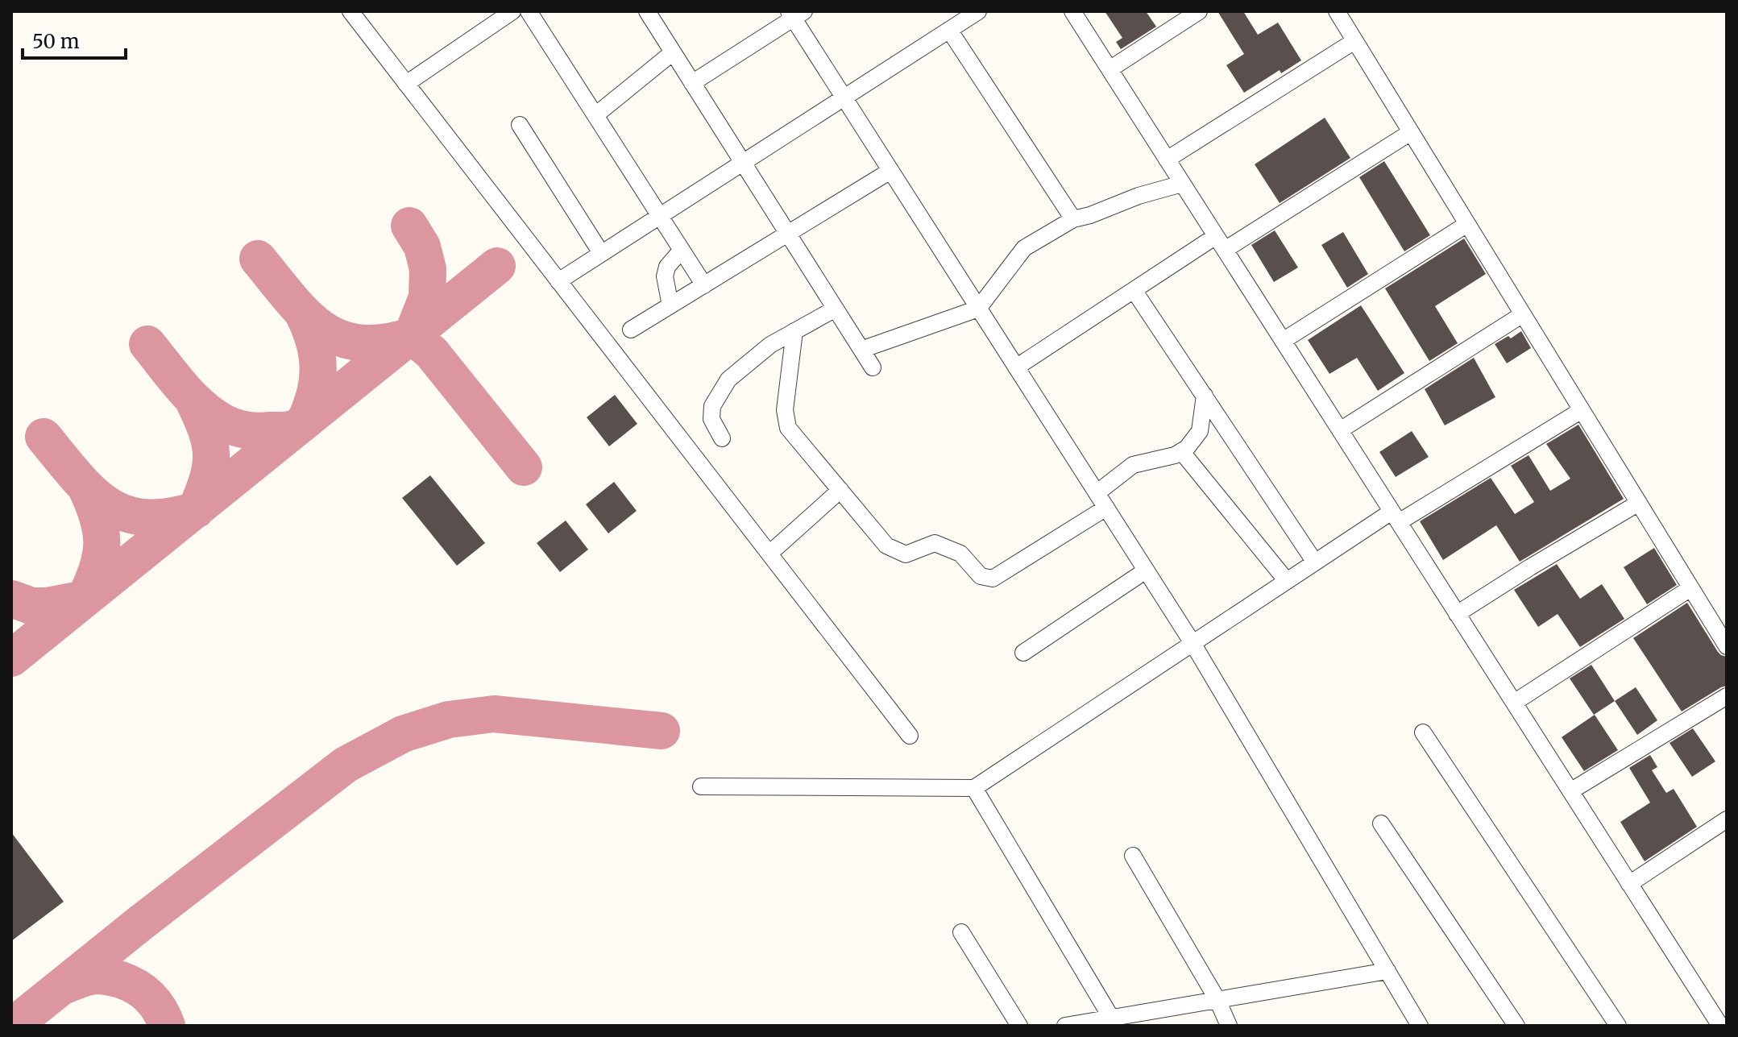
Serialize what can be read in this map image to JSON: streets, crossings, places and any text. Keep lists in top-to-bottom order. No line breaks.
{"scale_bar":"50 m"}
